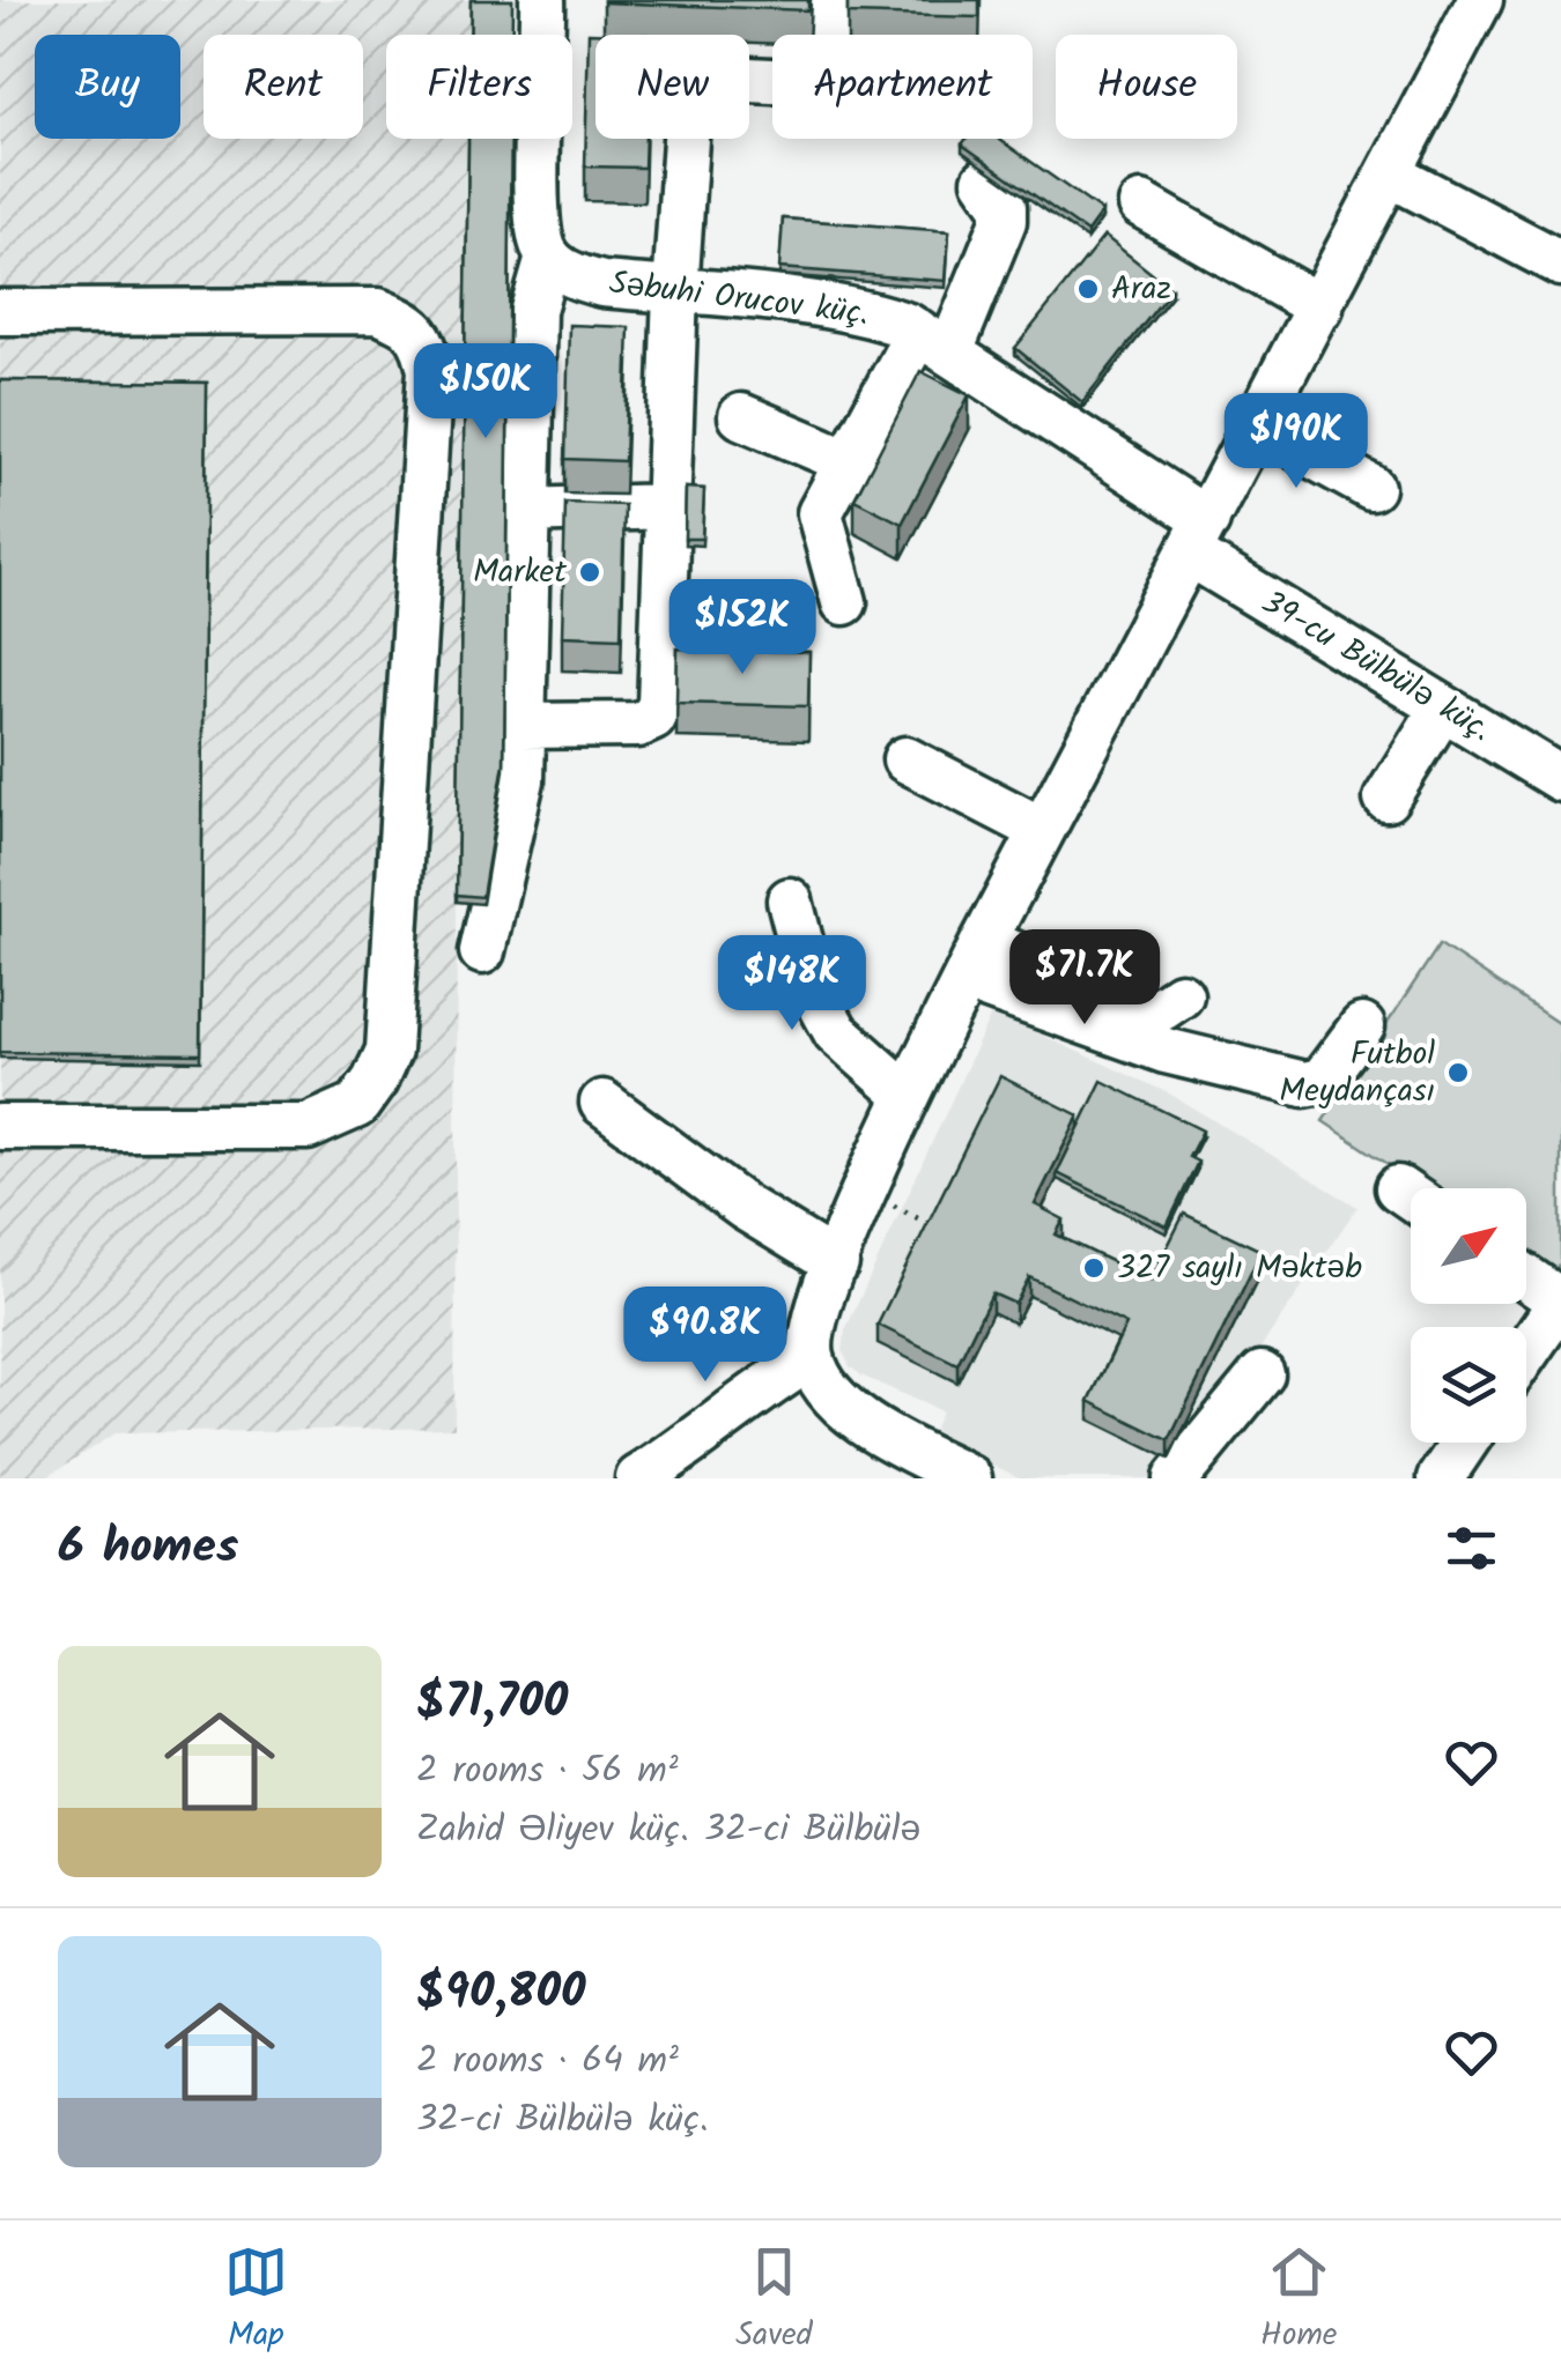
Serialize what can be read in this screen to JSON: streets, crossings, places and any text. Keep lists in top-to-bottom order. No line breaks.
{"streets":{"street":["Səbuhi Orucov küç.","39-cu Bülbülə küç."]},"crossings":[["Səbuhi Orucov küç.","39-cu Bülbülə küç."]],"places":["Araz","Market","Futbol Meydançası","327 saylı Məktəb"],"north":"top right","page":{"chip":["Buy","Rent","Filters","New","Apartment","House"],"price":["$150K","$190K","$152K","$71.7K","$148K","$90.8K"],"heading":"6 homes","list":[{"name":"$71,700","note":"2 rooms · 56 m² · Zahid Əliyev küç. 32-ci Bülbülə"},{"name":"$90,800","note":"2 rooms · 64 m² · 32-ci Bülbülə küç."}],"tabs":["Map","Saved","Home"]}}
